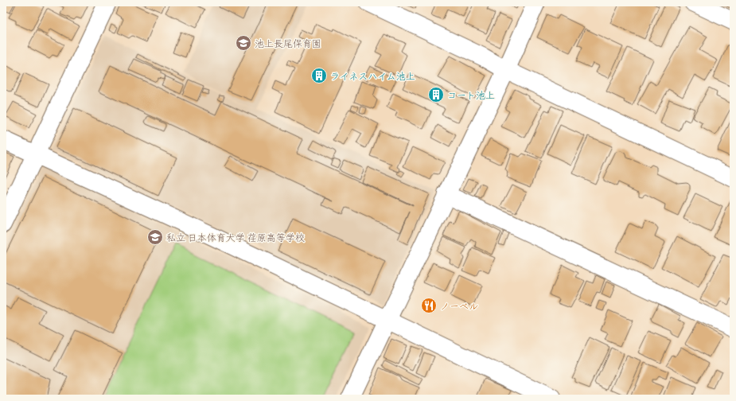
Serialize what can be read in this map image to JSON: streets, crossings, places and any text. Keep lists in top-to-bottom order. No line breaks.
{"places":{"school or university":["池上長尾保育園","私立 日本体育大学 荏原高等学校"],"building":["ライネスハイム池上","コート池上"],"restaurant":["ノーベル"]}}
